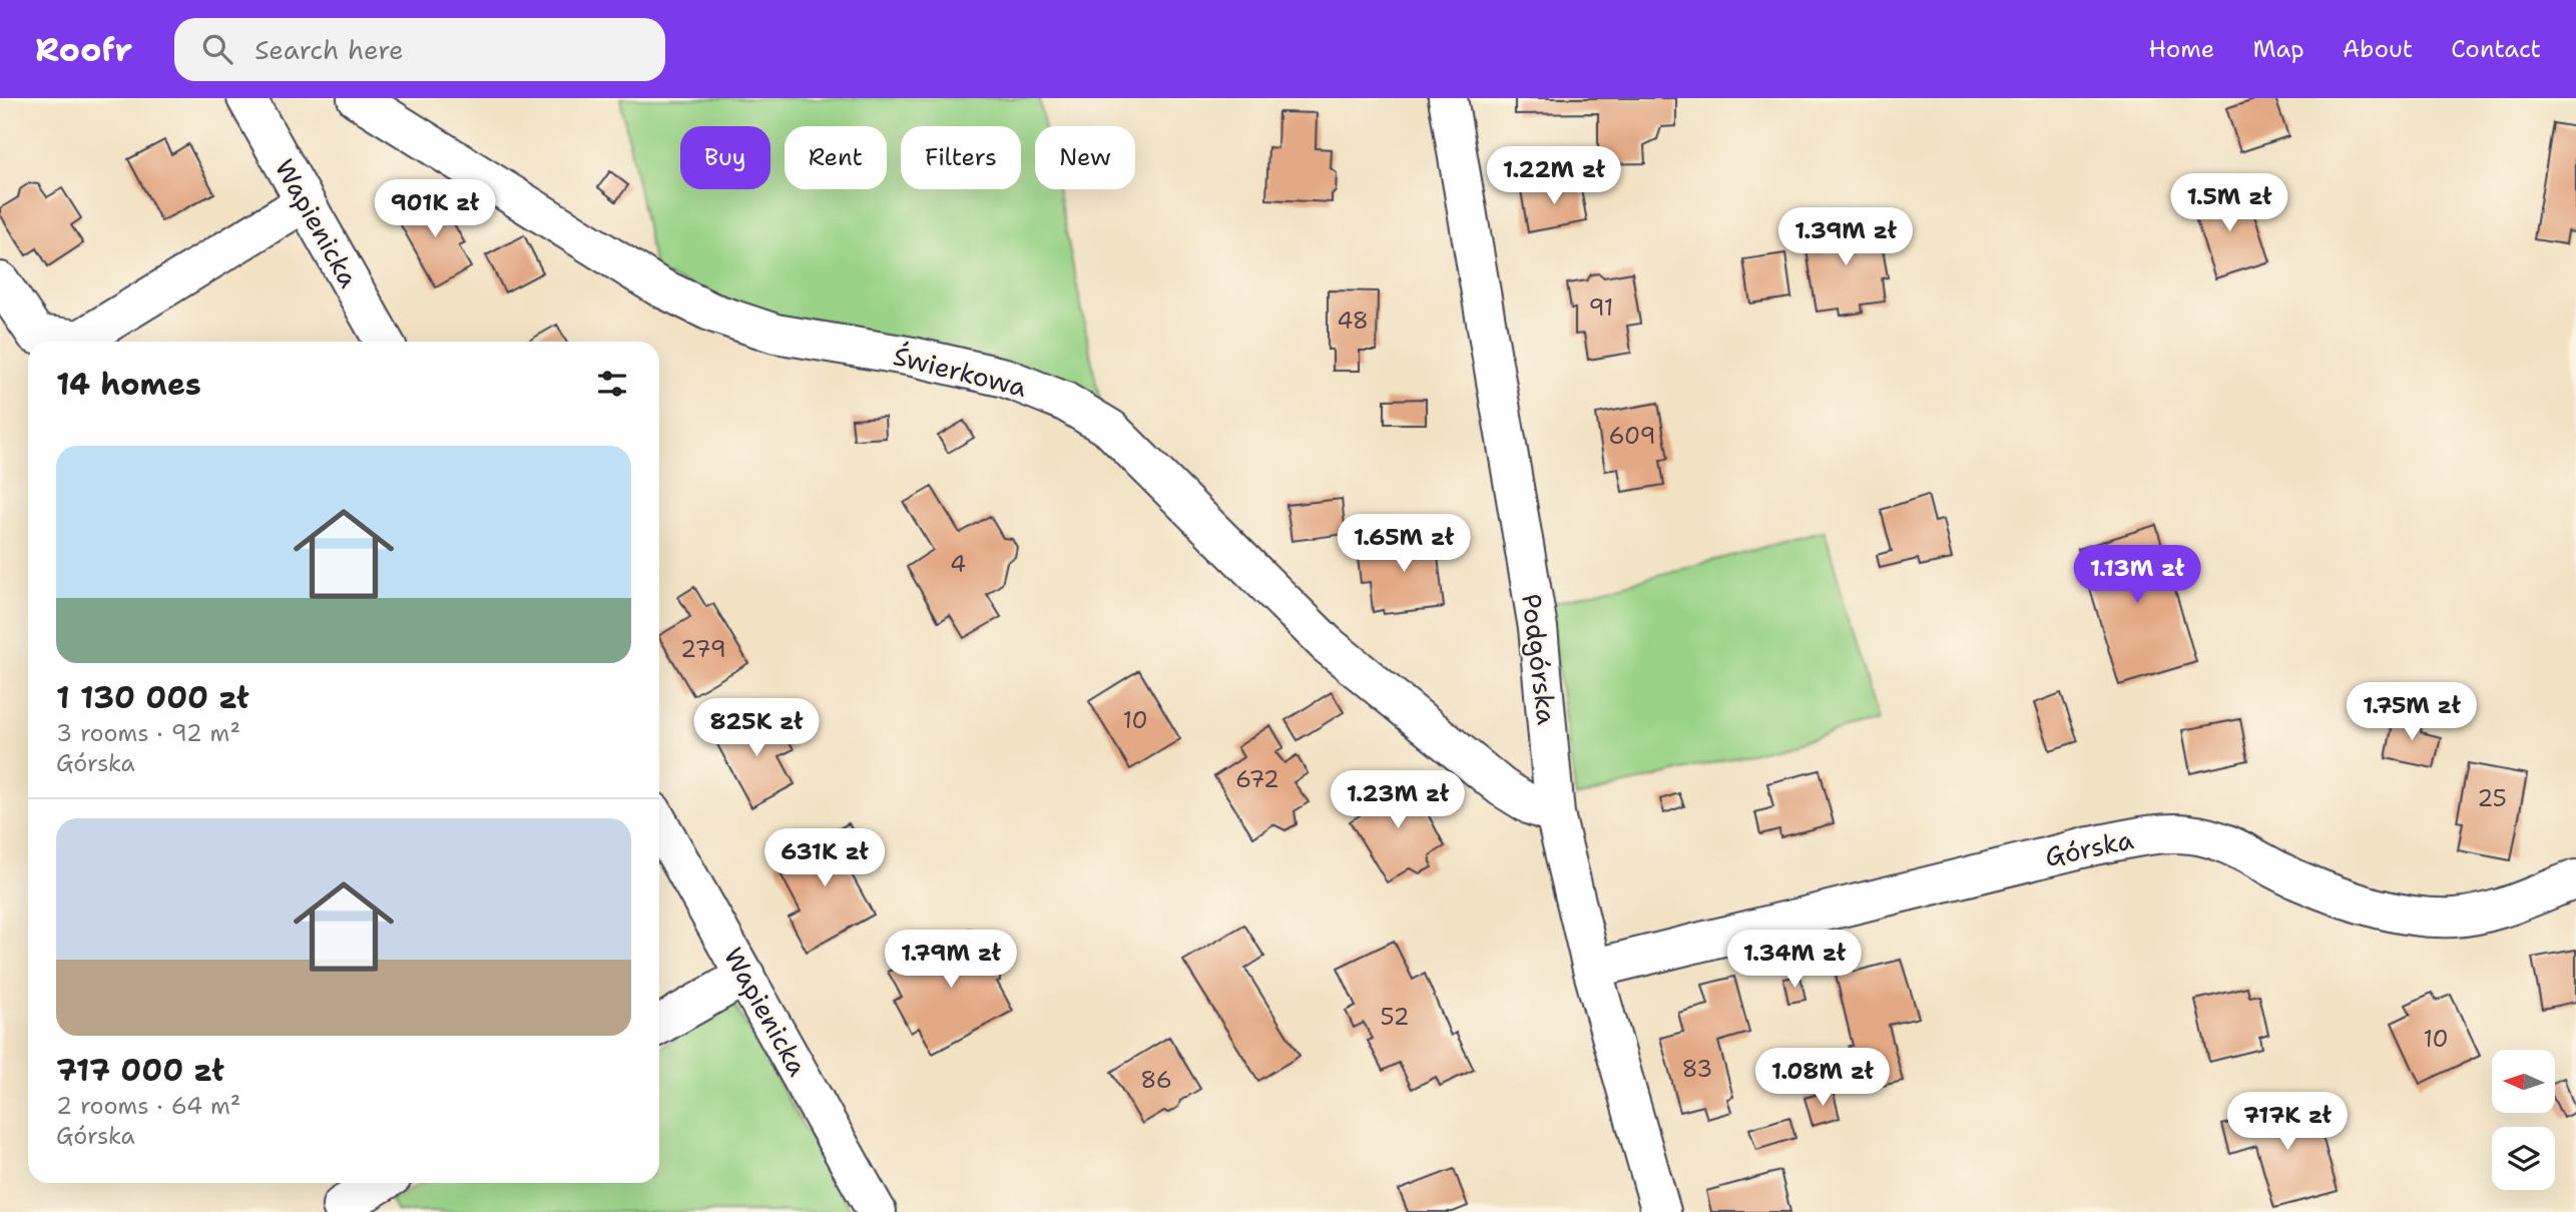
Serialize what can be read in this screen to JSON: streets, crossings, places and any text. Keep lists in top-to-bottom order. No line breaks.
{"streets":{"street":["Wapienicka","Świerkowa","Podgórska","Górska"]},"crossings":[["Świerkowa","Podgórska"],["Podgórska","Górska"]],"house_numbers":["91","48","609","4","279","10","672","25","52","10","83","86"],"north":"left","page":{"header":"Roofr","search":"Search here","nav":["Home","Map","About","Contact"],"chip":["Buy","Rent","Filters","New"],"price":["1.22M zł","1.5M zł","901K zł","1.39M zł","1.65M zł","1.13M zł","1.75M zł","825K zł","1.23M zł","631K zł","1.79M zł","1.34M zł","1.08M zł","717K zł"],"heading":"14 homes","list":[{"name":"1 130 000 zł","note":"3 rooms · 92 m² · Górska"},{"name":"717 000 zł","note":"2 rooms · 64 m² · Górska"}]}}
